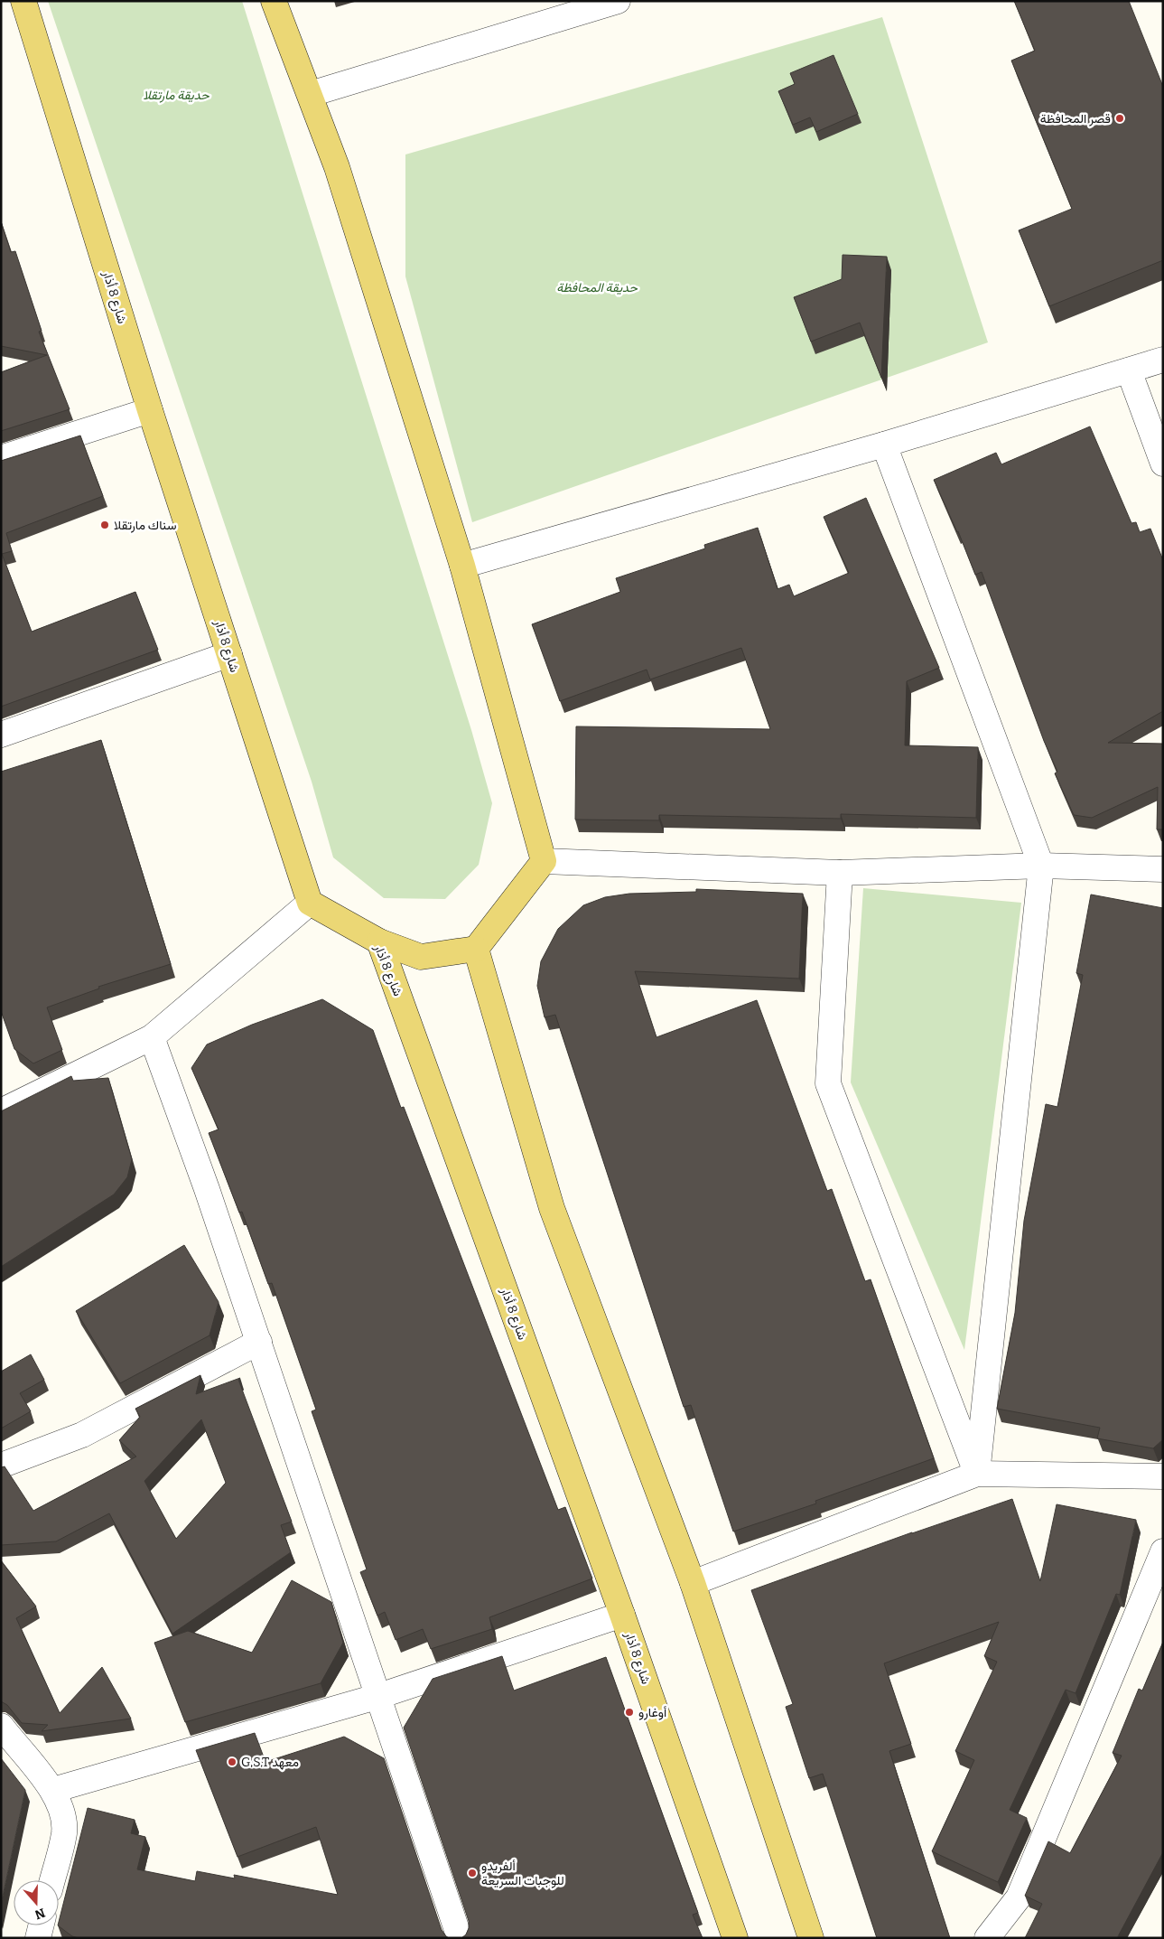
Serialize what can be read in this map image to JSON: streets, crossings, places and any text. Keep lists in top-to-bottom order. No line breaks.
{"streets":{"main road":["شارع 8 أذار"]},"parks":["حديقة مارتقلا","حديقة المحافظة"],"places":["قصر المحافظة","سناك مارتقلا","أوغارو","G.S.T معهد","ألفريدو للوجبات السريعة"],"north":"bottom"}
